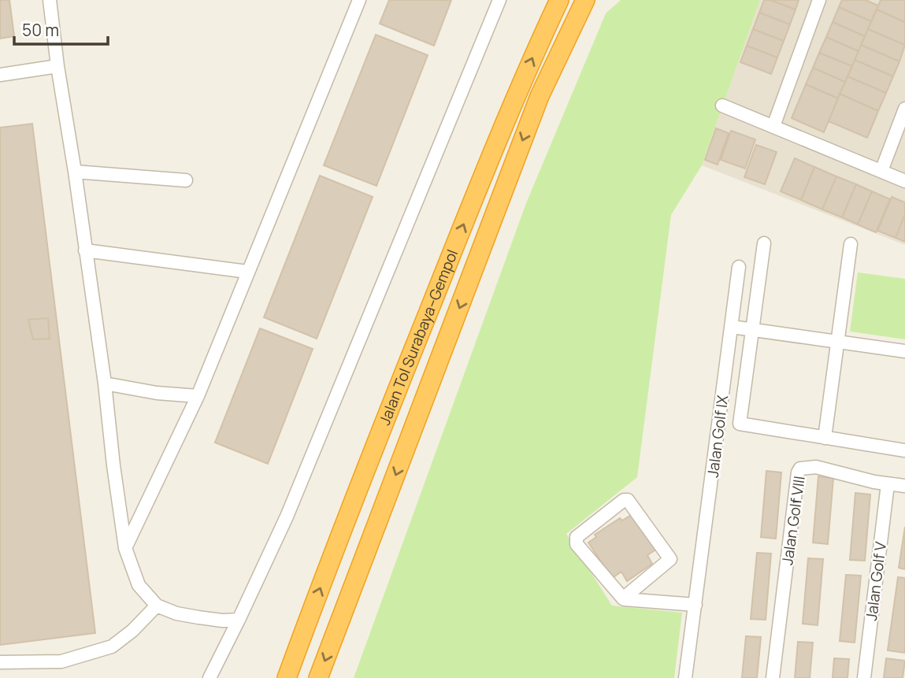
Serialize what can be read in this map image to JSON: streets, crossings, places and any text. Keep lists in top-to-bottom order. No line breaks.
{"streets":{"highway":["Jalan Tol Surabaya–Gempol"],"street":["Jalan Golf IX","Jalan Golf VIII","Jalan Golf V"]},"crossings":[["Jalan Golf VIII","Jalan Golf V"]],"scale_bar":"50 m"}
